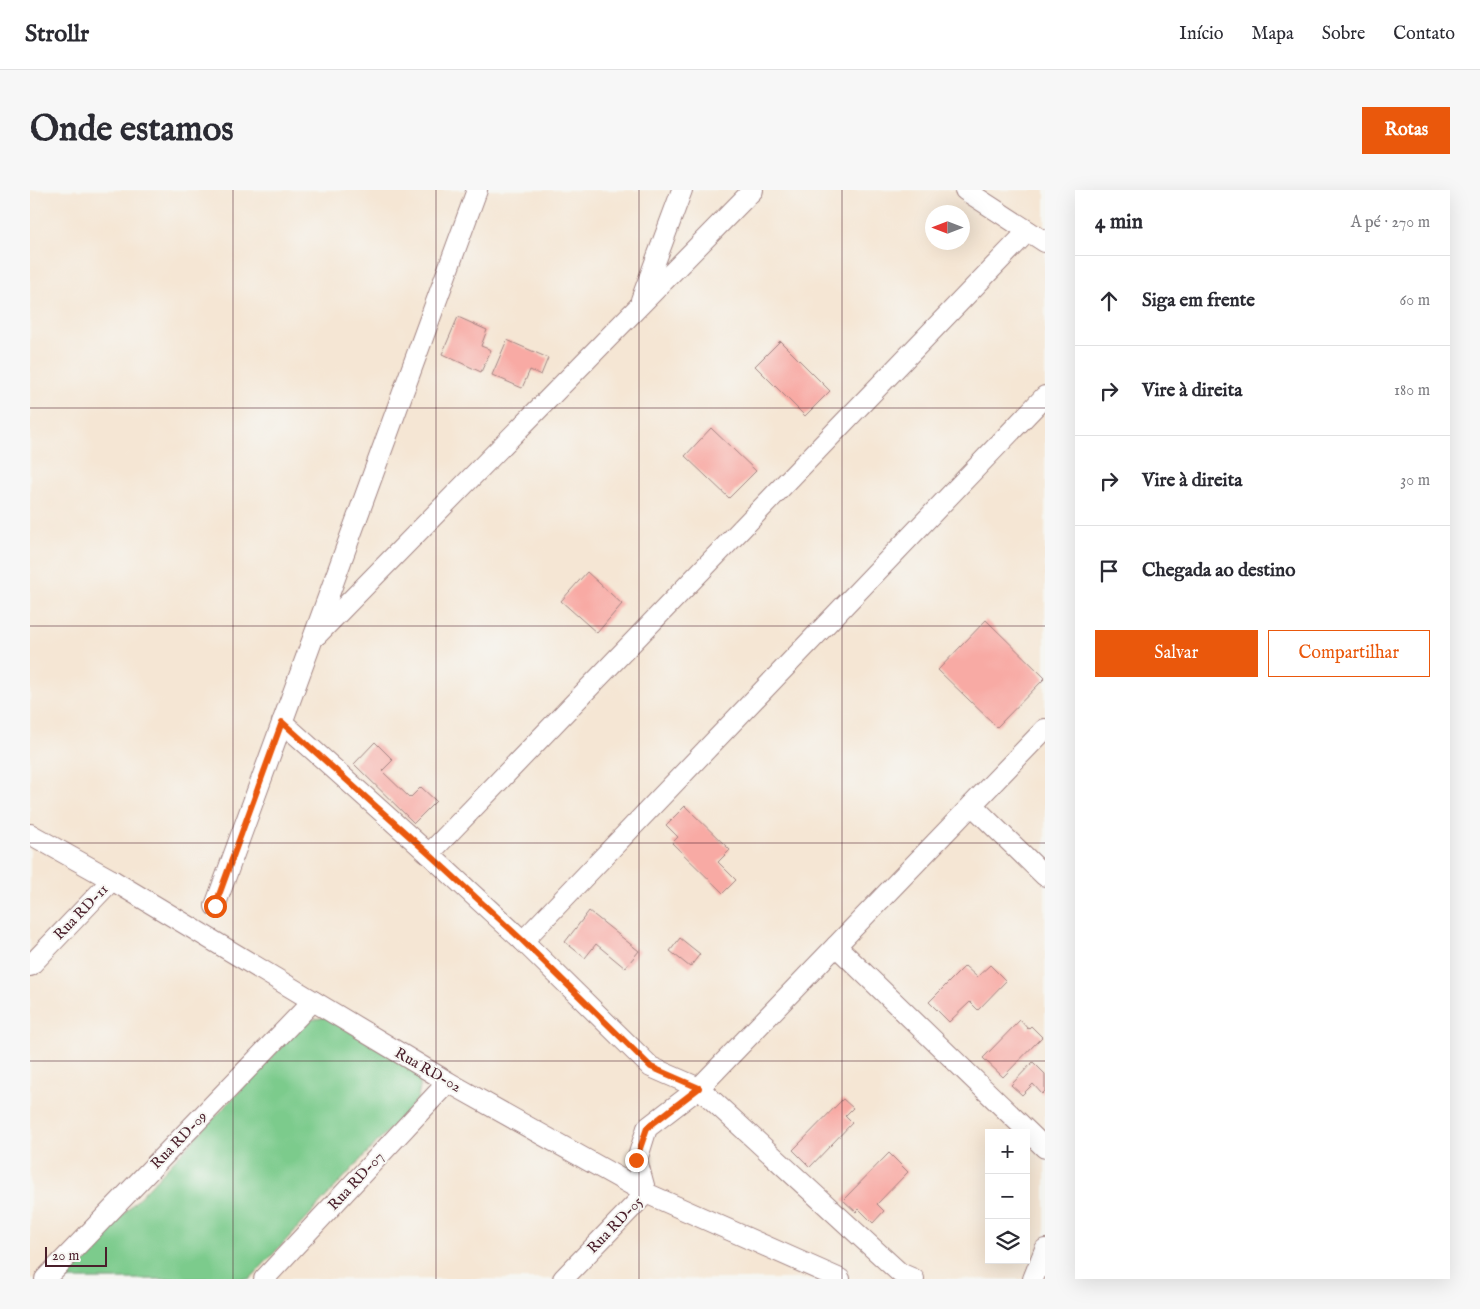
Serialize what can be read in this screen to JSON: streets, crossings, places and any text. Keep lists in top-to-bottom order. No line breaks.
{"streets":{"street":["Rua RD-11","Rua RD-02","Rua RD-09","Rua RD-07","Rua RD-05"]},"crossings":[["Rua RD-11","Rua RD-02"],["Rua RD-02","Rua RD-09"],["Rua RD-02","Rua RD-07"],["Rua RD-02","Rua RD-05"]],"scale_bar":"20 m","north":"left","page":{"header":"Strollr","nav":["Início","Mapa","Sobre","Contato"],"buttons":["Rotas",["Salvar","Compartilhar"]],"title":"Onde estamos","heading":["4 min","A pé · 270 m"],"list":[["Siga em frente","60 m"],["Vire à direita","180 m"],["Vire à direita","30 m"],"Chegada ao destino"],"map_buttons":["+","−"],"scale":"20 m"}}
